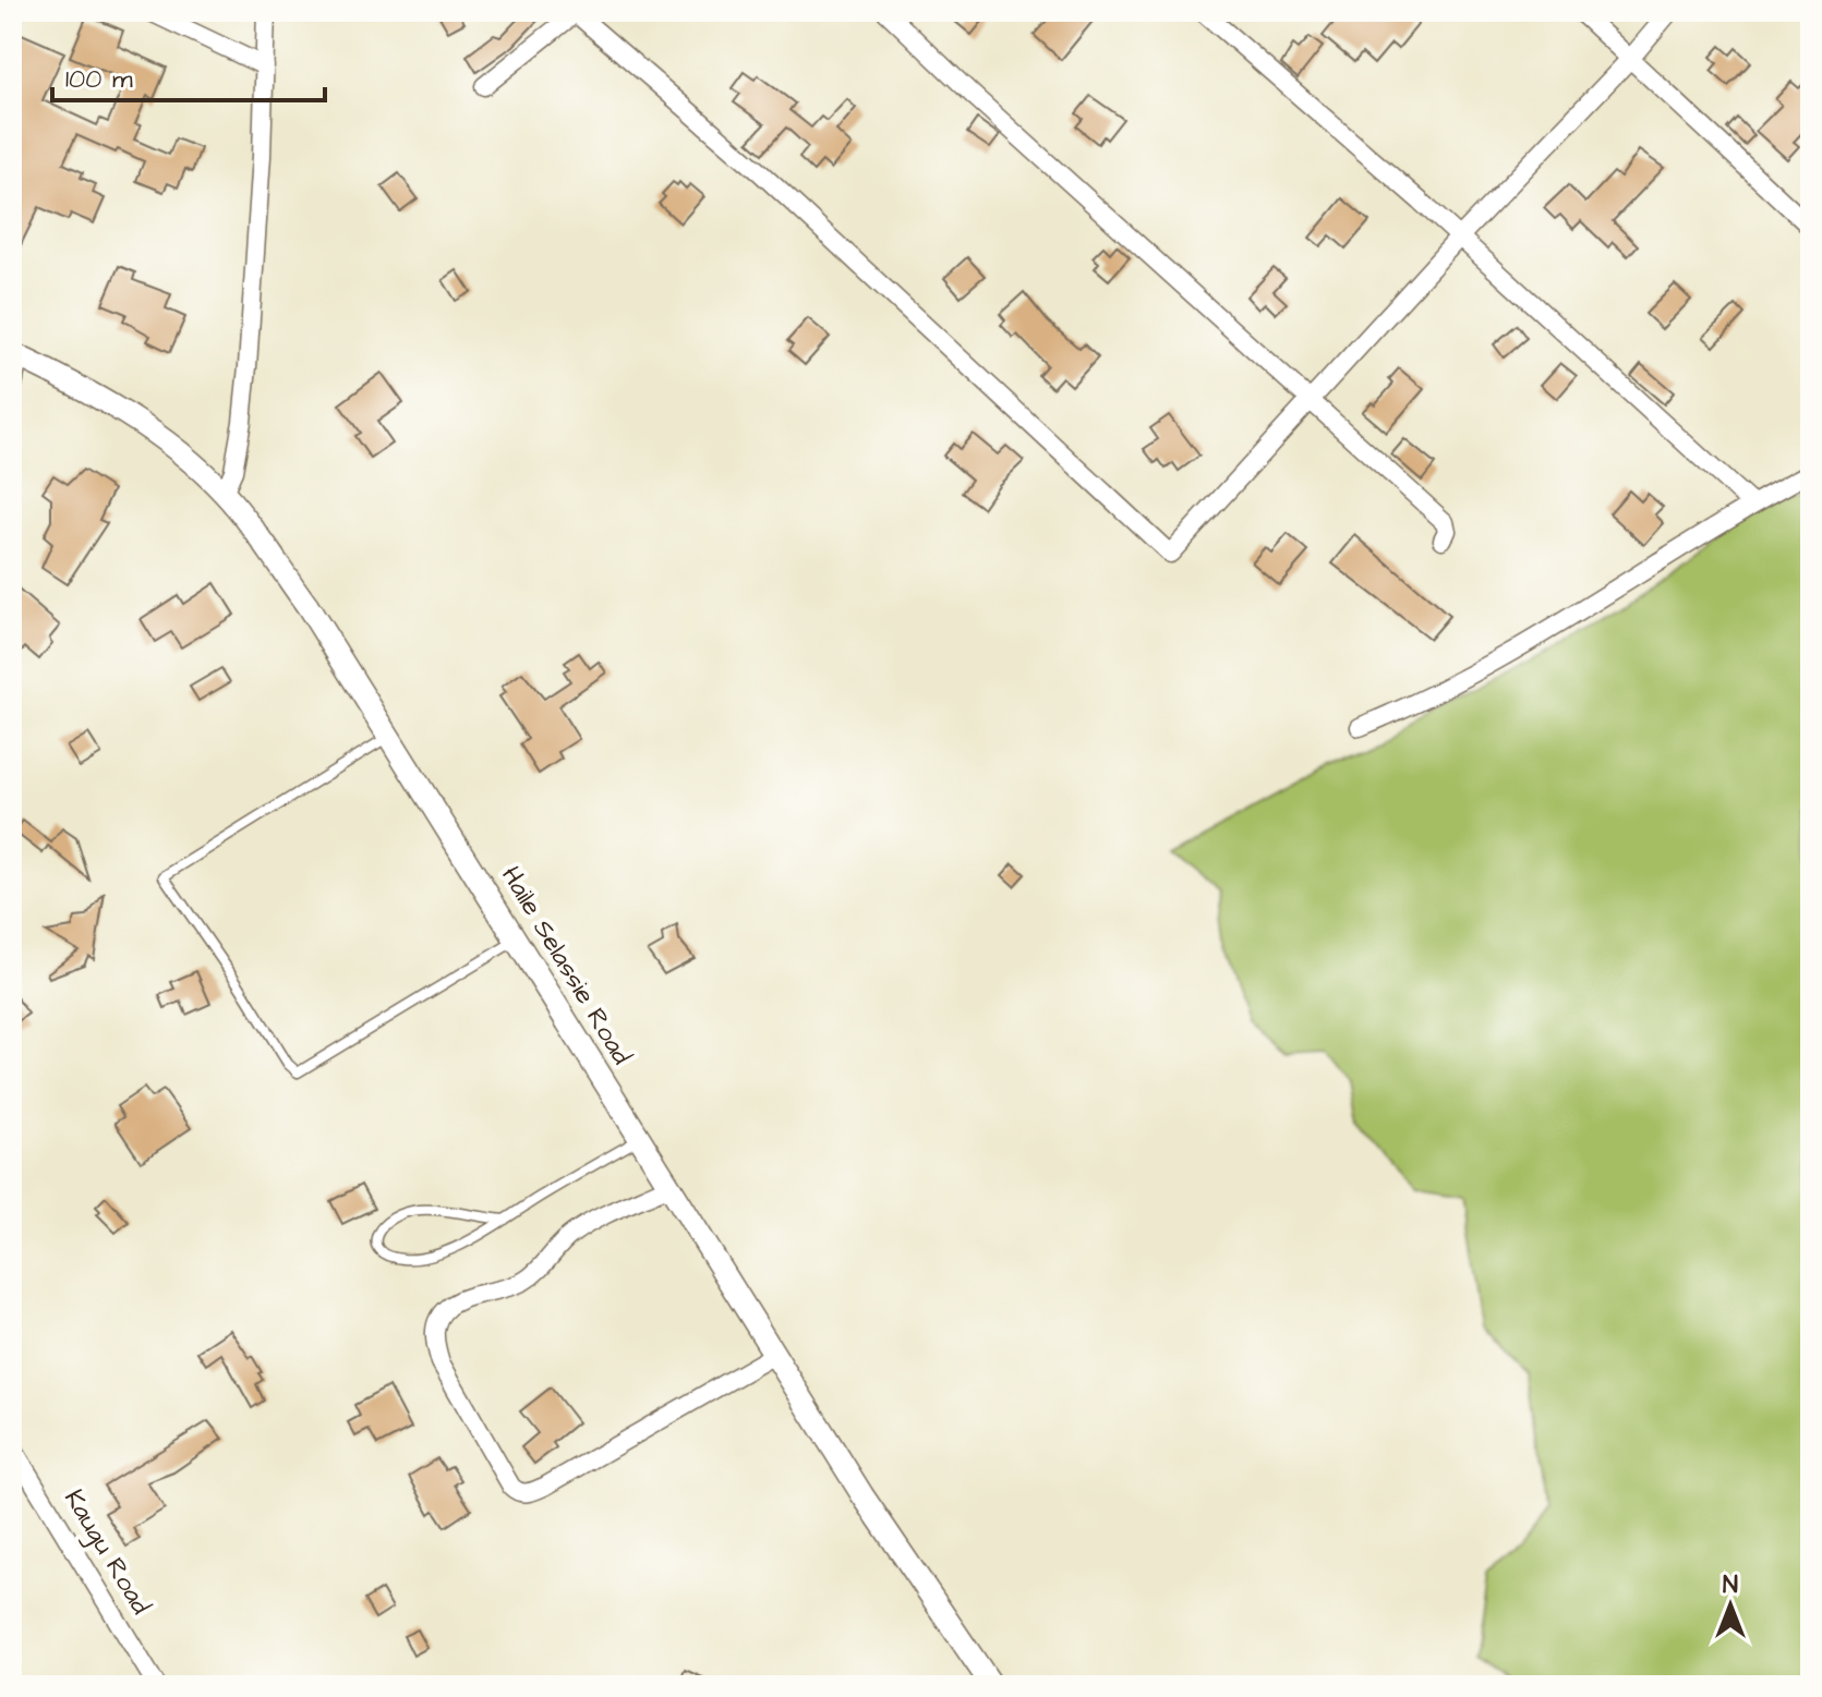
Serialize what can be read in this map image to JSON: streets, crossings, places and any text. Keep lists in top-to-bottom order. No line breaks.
{"streets":{"street":["Haile Selassie Road","Kaugu Road"]},"scale_bar":"100 m","north":"top"}
